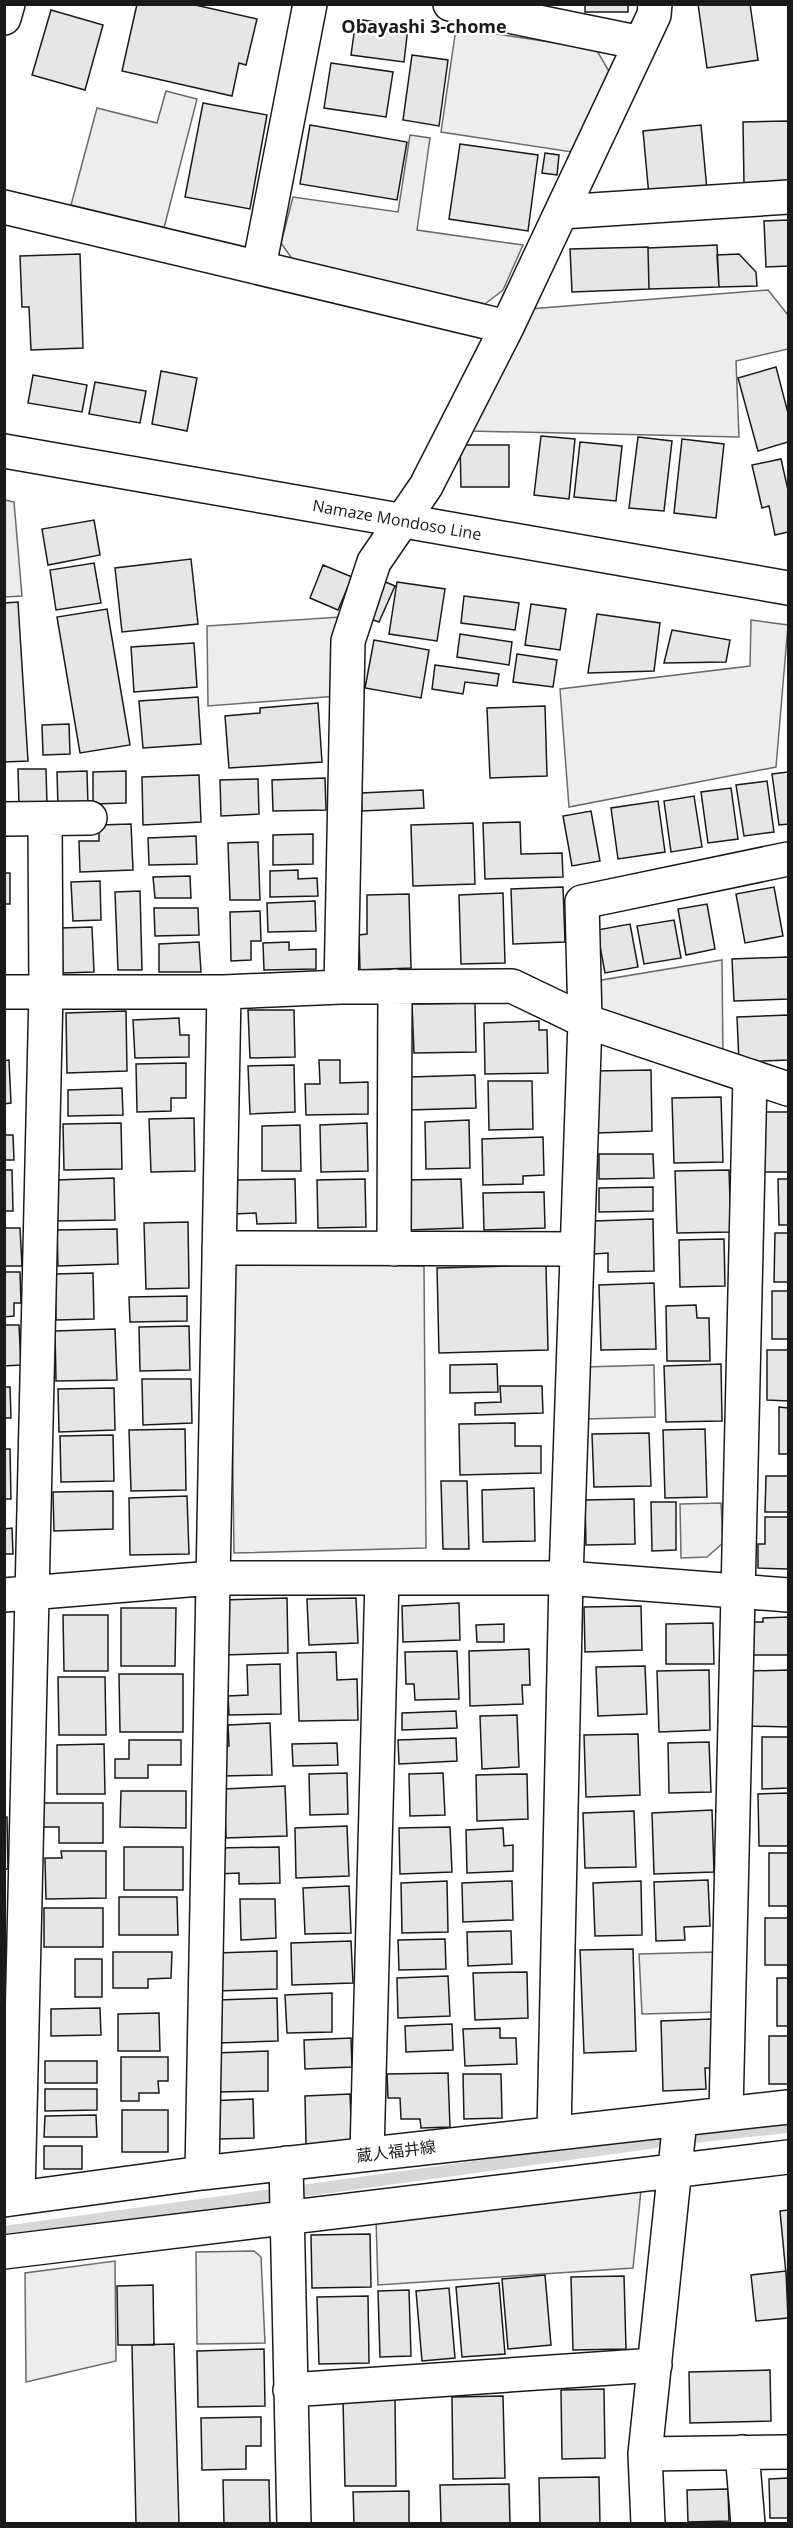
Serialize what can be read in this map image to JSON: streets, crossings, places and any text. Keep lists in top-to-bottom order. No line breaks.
{"streets":{"street":["Namaze Mondoso Line","蔵人福井線"]},"districts":["Obayashi 3-chome"]}
